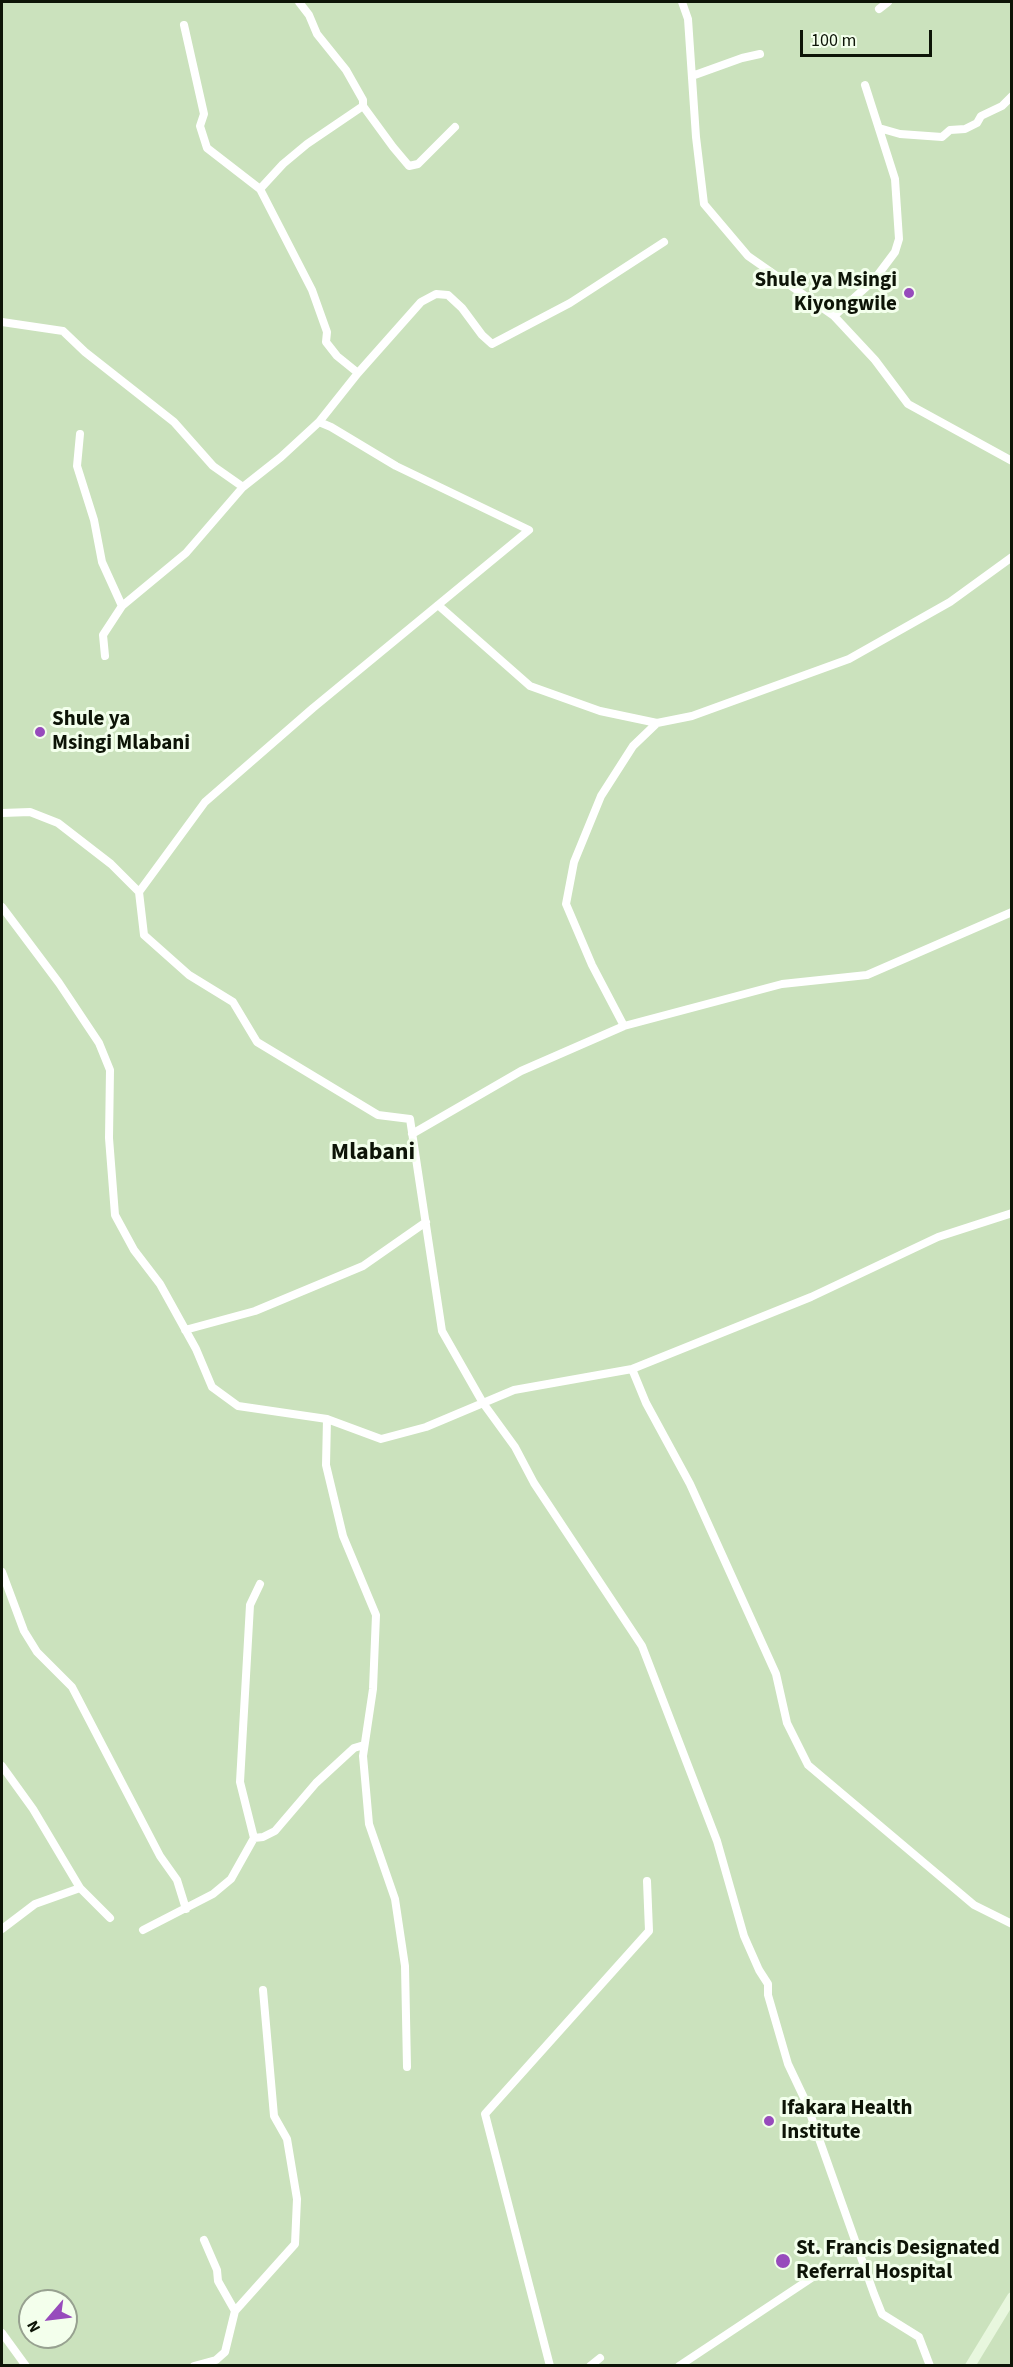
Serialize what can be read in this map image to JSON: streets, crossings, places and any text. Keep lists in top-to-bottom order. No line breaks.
{"districts":["Mlabani"],"places":["Shule ya Msingi Kiyongwile","Shule ya Msingi Mlabani","Ifakara Health Institute","St. Francis Designated Referral Hospital"],"scale_bar":"100 m","north":"bottom left"}
